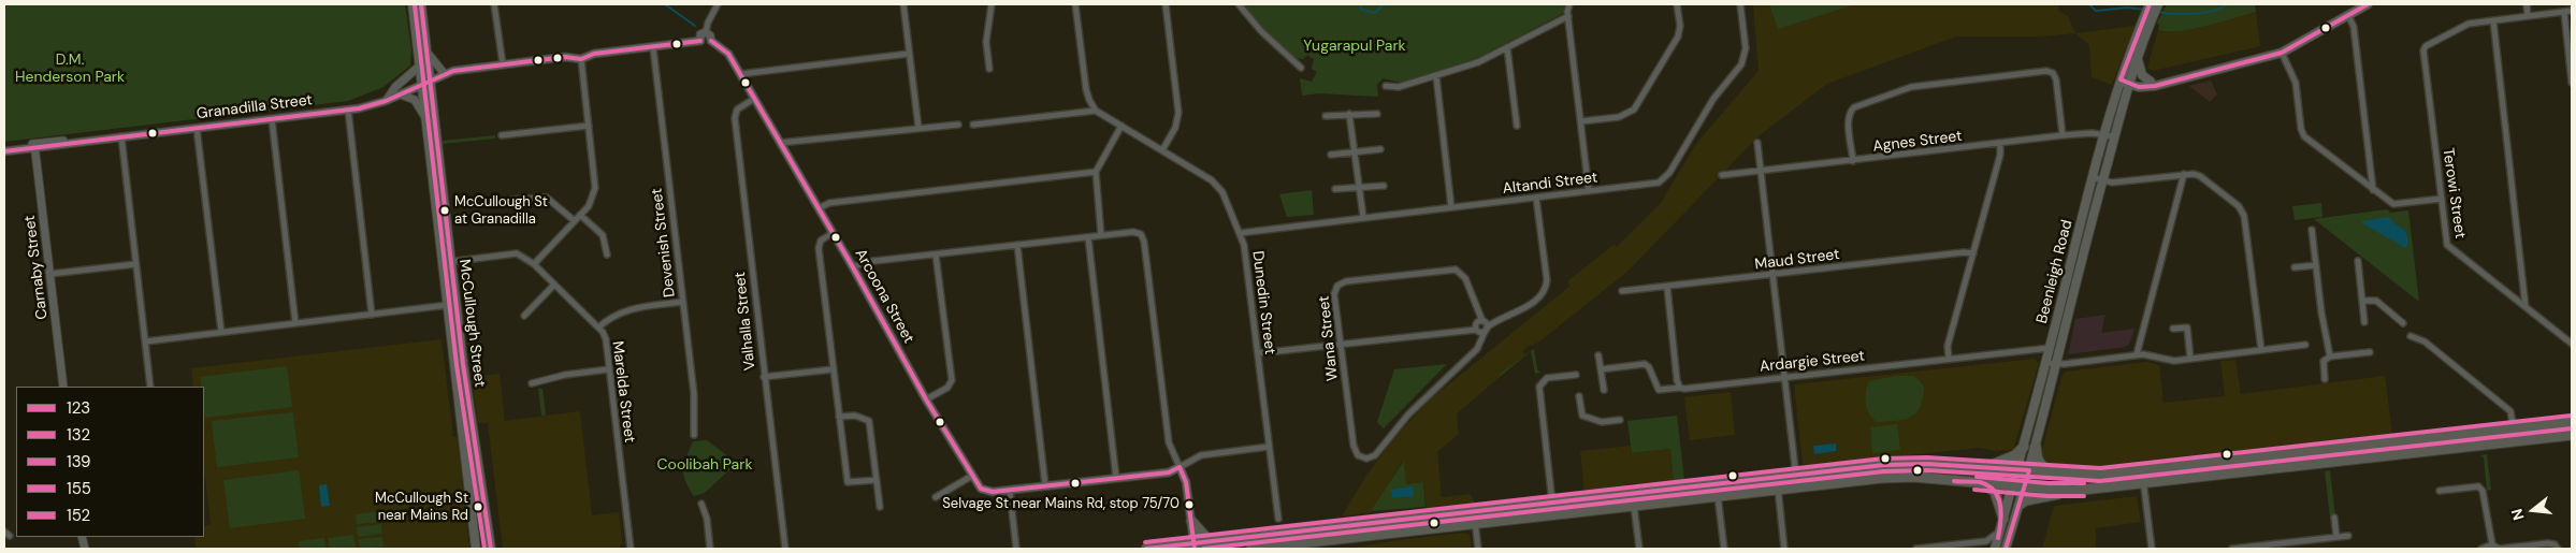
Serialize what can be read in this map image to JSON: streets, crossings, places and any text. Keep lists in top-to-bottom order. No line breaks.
{"streets":{"main road":["Beenleigh Road","McCullough Street"],"street":["Granadilla Street","Agnes Street","Altandi Street","Terowi Street","Devenish Street","Maud Street","Carnaby Street","Arcoona Street","Dunedin Street","Valhalla Street","Wana Street","Ardargie Street","Marelda Street"]},"crossings":[["Granadilla Street","Carnaby Street"],["Granadilla Street","McCullough Street"],["Agnes Street","Beenleigh Road"],["Altandi Street","Dunedin Street"],["Beenleigh Road","Ardargie Street"],["Arcoona Street","Valhalla Street"],["McCullough Street","Marelda Street"]],"parks":["Yugarapul Park","D.M. Henderson Park","Coolibah Park"],"places":["McCullough St at Granadilla","Selvage St near Mains Rd, stop 75/70","McCullough St near Mains Rd"],"lines":["transit line 155","transit line 152","transit line 132","transit line 123","transit line 139"],"legend":["123","132","139","155","152"],"north":"left"}
